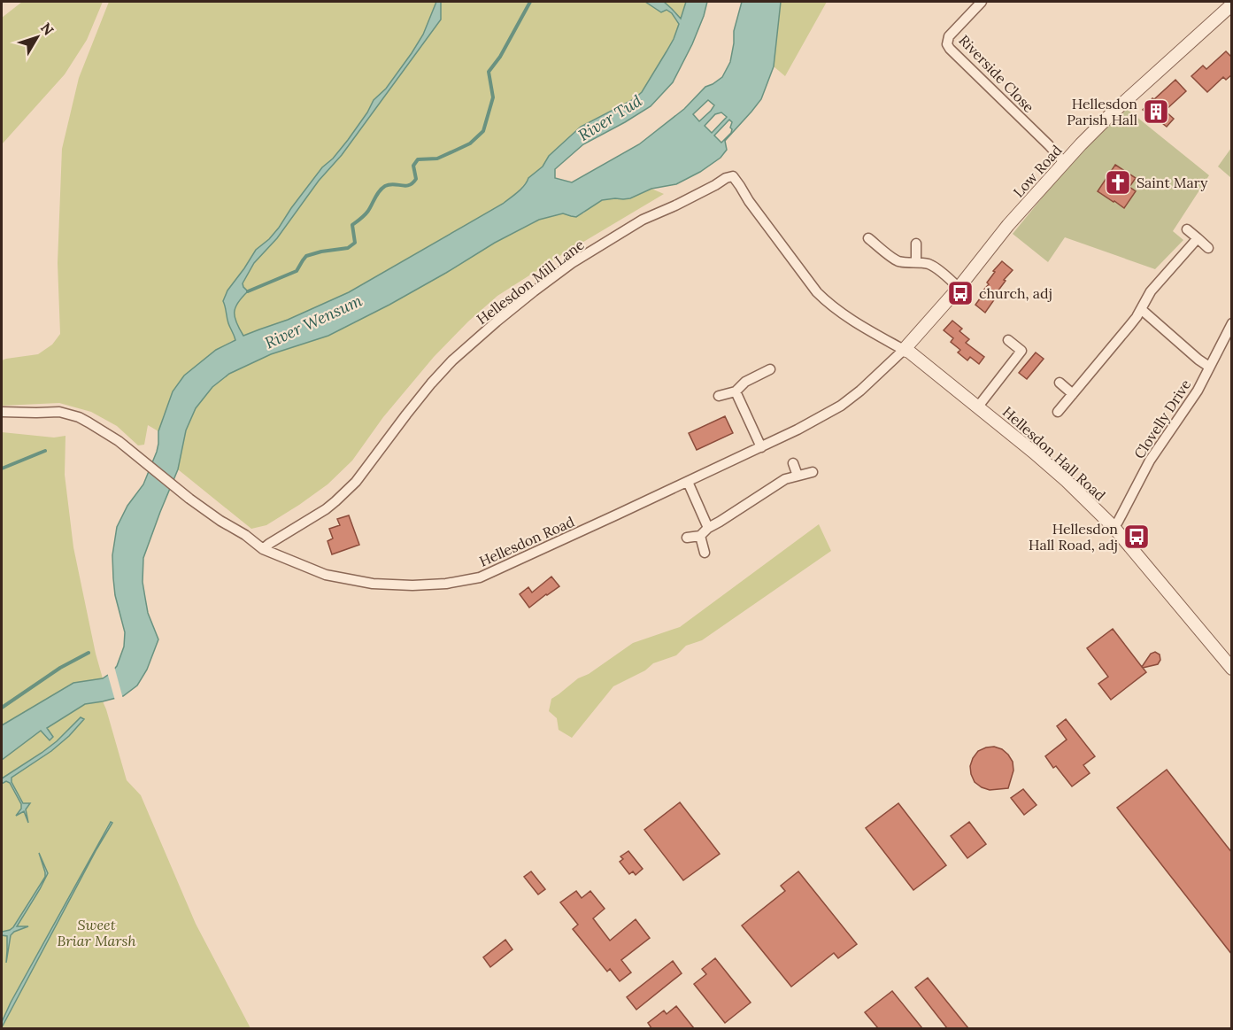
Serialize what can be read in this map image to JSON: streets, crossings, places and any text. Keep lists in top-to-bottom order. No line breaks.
{"streets":{"street":["Riverside Close","Low Road","Hellesdon Mill Lane","Clovelly Drive","Hellesdon Hall Road","Hellesdon Road"]},"crossings":[["Riverside Close","Low Road"],["Low Road","Hellesdon Mill Lane"],["Low Road","Hellesdon Hall Road"],["Low Road","Hellesdon Road"],["Hellesdon Mill Lane","Hellesdon Hall Road"],["Hellesdon Mill Lane","Hellesdon Road"],["Clovelly Drive","Hellesdon Hall Road"],["Hellesdon Hall Road","Hellesdon Road"]],"water":["River Tud","River Wensum"],"parks":["Sweet Briar Marsh"],"places":{"building":["Hellesdon Parish Hall"],"church":["Saint Mary"],"bus stop":["church, adj","Hellesdon Hall Road, adj"]},"north":"top right"}
